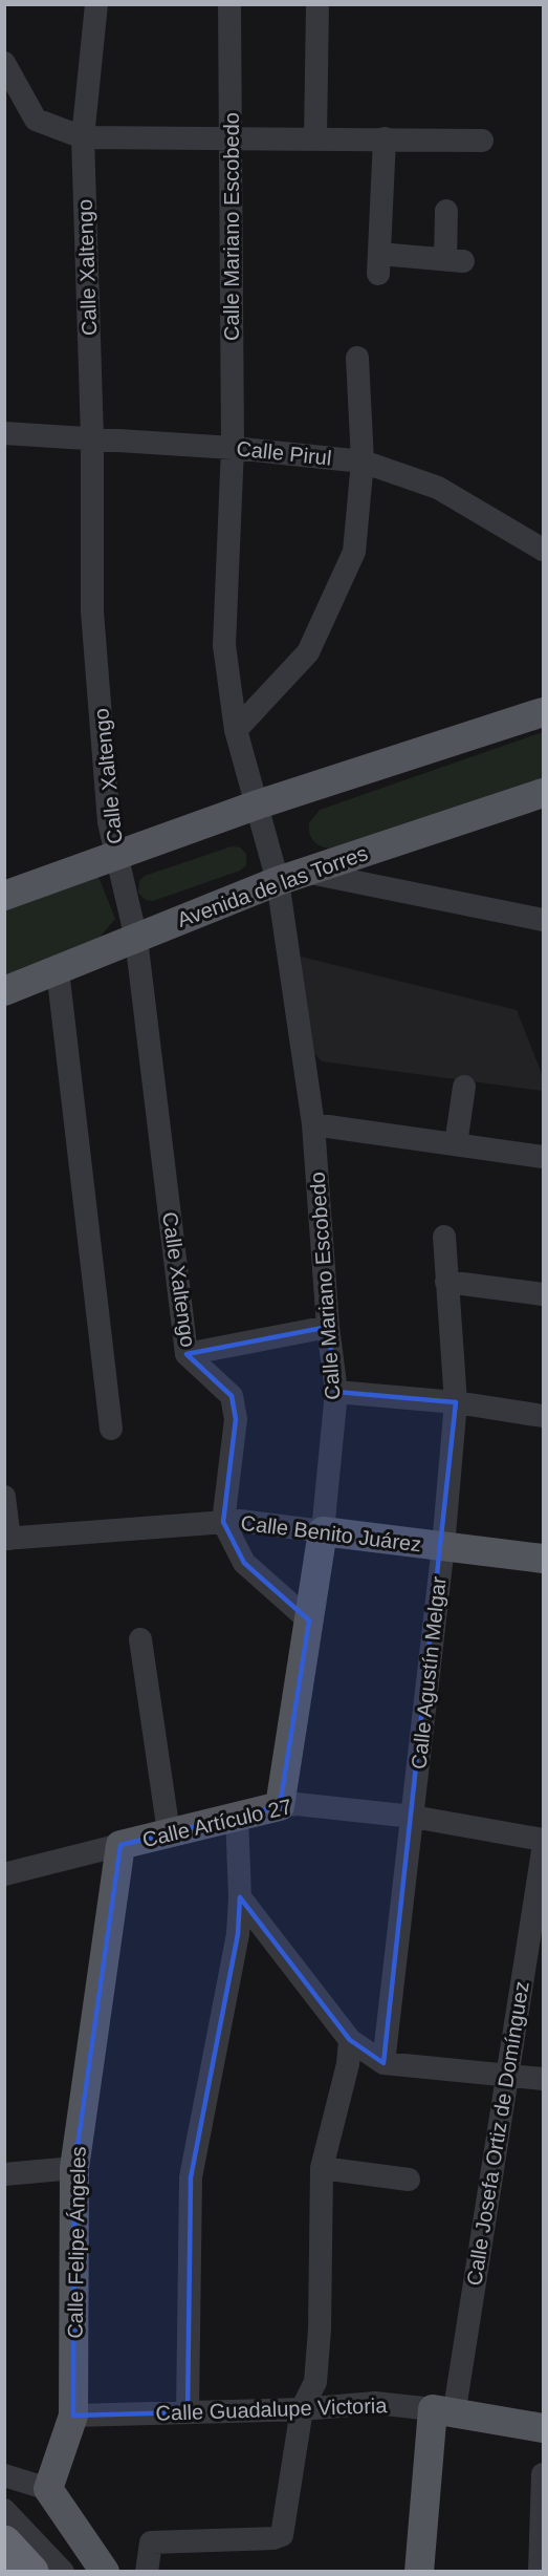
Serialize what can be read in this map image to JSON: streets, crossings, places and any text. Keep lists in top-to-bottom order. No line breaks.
{"streets":{"main road":["Calle Mariano Escobedo","Avenida de las Torres","Calle Benito Juárez","Calle Artículo 27","Calle Josefa Ortiz de Domínguez","Calle Felipe Ángeles","Calle Guadalupe Victoria"],"street":["Calle Xaltengo","Calle Pirul","Calle Agustín Melgar"]},"crossings":[["Calle Mariano Escobedo","Calle Pirul"],["Calle Mariano Escobedo","Avenida de las Torres"],["Calle Mariano Escobedo","Calle Benito Juárez"],["Calle Mariano Escobedo","Calle Artículo 27"],["Calle Xaltengo","Calle Pirul"],["Calle Xaltengo","Avenida de las Torres"],["Calle Xaltengo","Calle Benito Juárez"],["Calle Benito Juárez","Calle Agustín Melgar"],["Calle Agustín Melgar","Calle Artículo 27"],["Calle Artículo 27","Calle Felipe Ángeles"],["Calle Josefa Ortiz de Domínguez","Calle Guadalupe Victoria"],["Calle Felipe Ángeles","Calle Guadalupe Victoria"]]}
